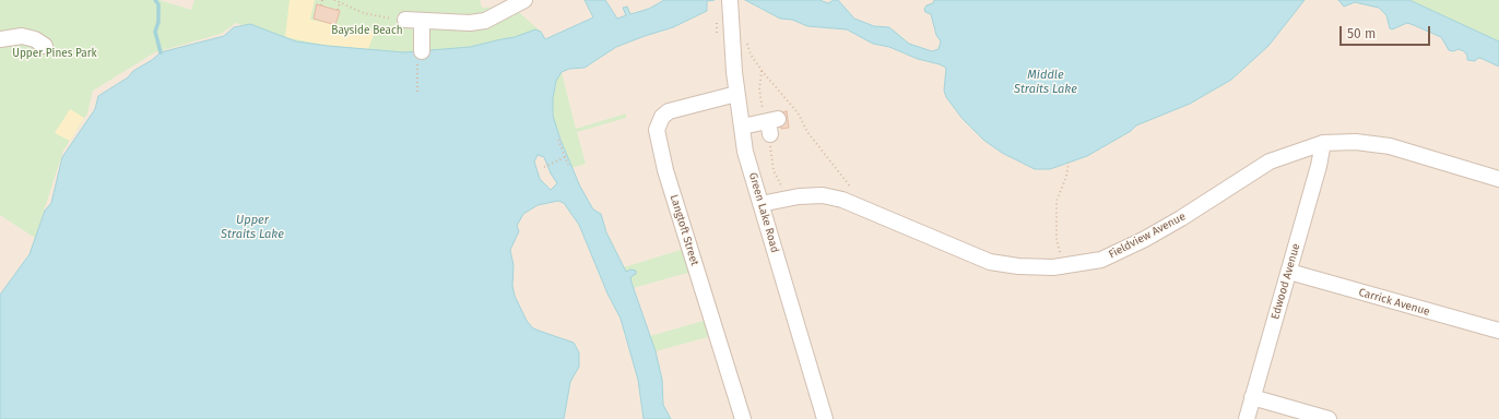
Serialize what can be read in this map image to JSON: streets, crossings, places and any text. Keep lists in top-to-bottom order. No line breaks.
{"streets":{"street":["Green Lake Road","Langtoft Street","Fieldview Avenue","Edwood Avenue","Carrick Avenue"]},"crossings":[["Green Lake Road","Langtoft Street"],["Green Lake Road","Fieldview Avenue"],["Fieldview Avenue","Edwood Avenue"],["Edwood Avenue","Carrick Avenue"]],"water":["Middle Straits Lake","Upper Straits Lake"],"parks":["Bayside Beach","Upper Pines Park"],"scale_bar":"50 m"}
